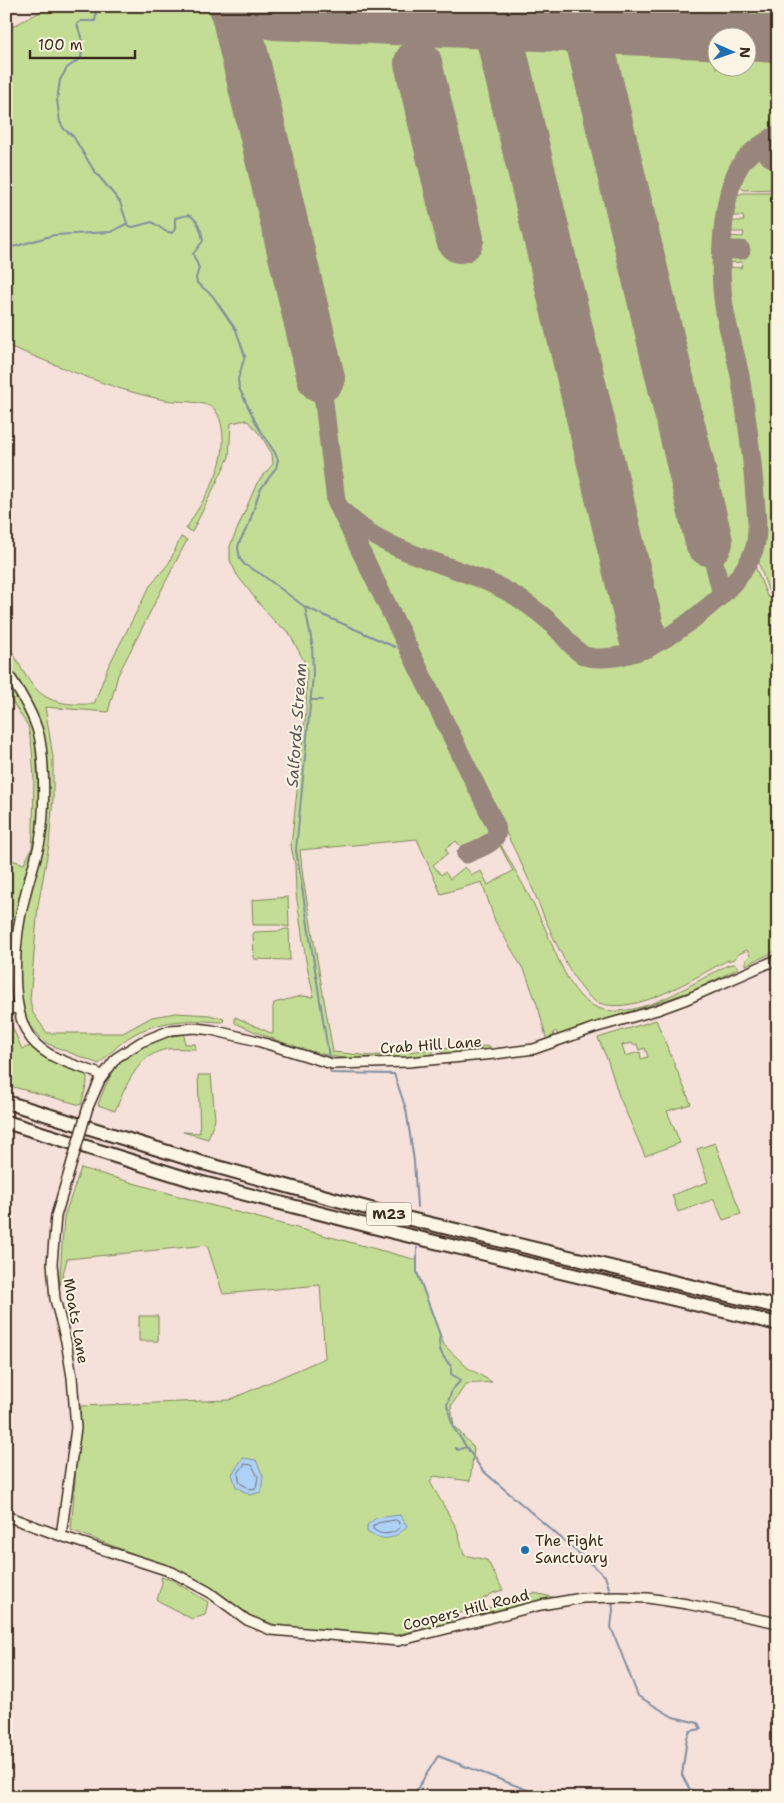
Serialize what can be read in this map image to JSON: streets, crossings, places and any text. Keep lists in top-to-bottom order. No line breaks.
{"streets":{"highway":["M23"],"street":["Crab Hill Lane","Moats Lane","Coopers Hill Road"]},"crossings":[["Crab Hill Lane","Moats Lane"],["Moats Lane","Coopers Hill Road"]],"water":["Salfords Stream"],"places":["The Fight Sanctuary"],"scale_bar":"100 m","north":"right"}
